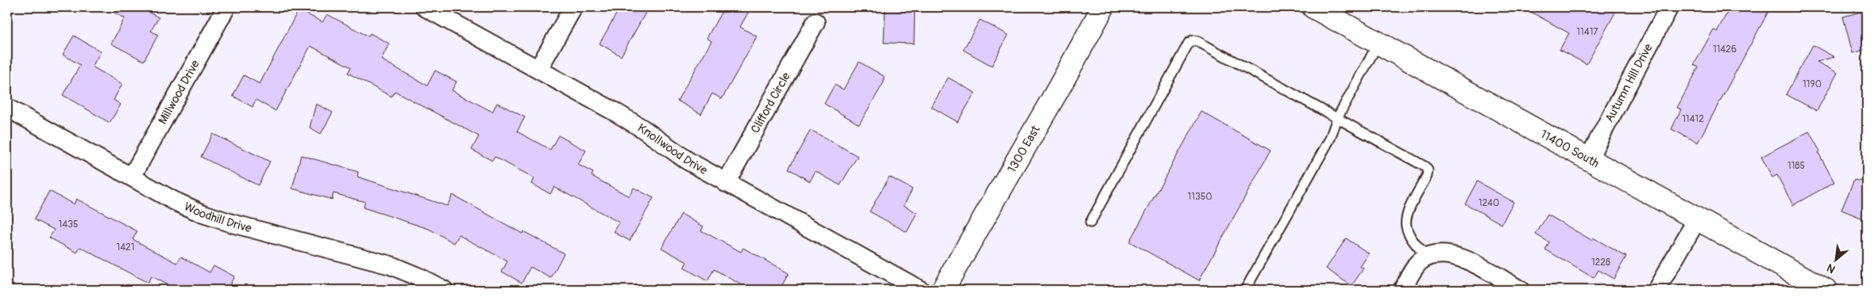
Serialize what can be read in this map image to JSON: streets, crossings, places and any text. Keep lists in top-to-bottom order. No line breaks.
{"streets":{"main road":["11400 South","1300 East"],"street":["Autumn Hill Drive","Millwood Drive","Clifford Circle","Knollwood Drive","Woodhill Drive"]},"crossings":[["Autumn Hill Drive","11400 South"],["Millwood Drive","Woodhill Drive"],["Clifford Circle","Knollwood Drive"]],"house_numbers":["11417","11426","1190","11412","1185","11350","1240","1435","1421","1228"],"north":"bottom left"}
